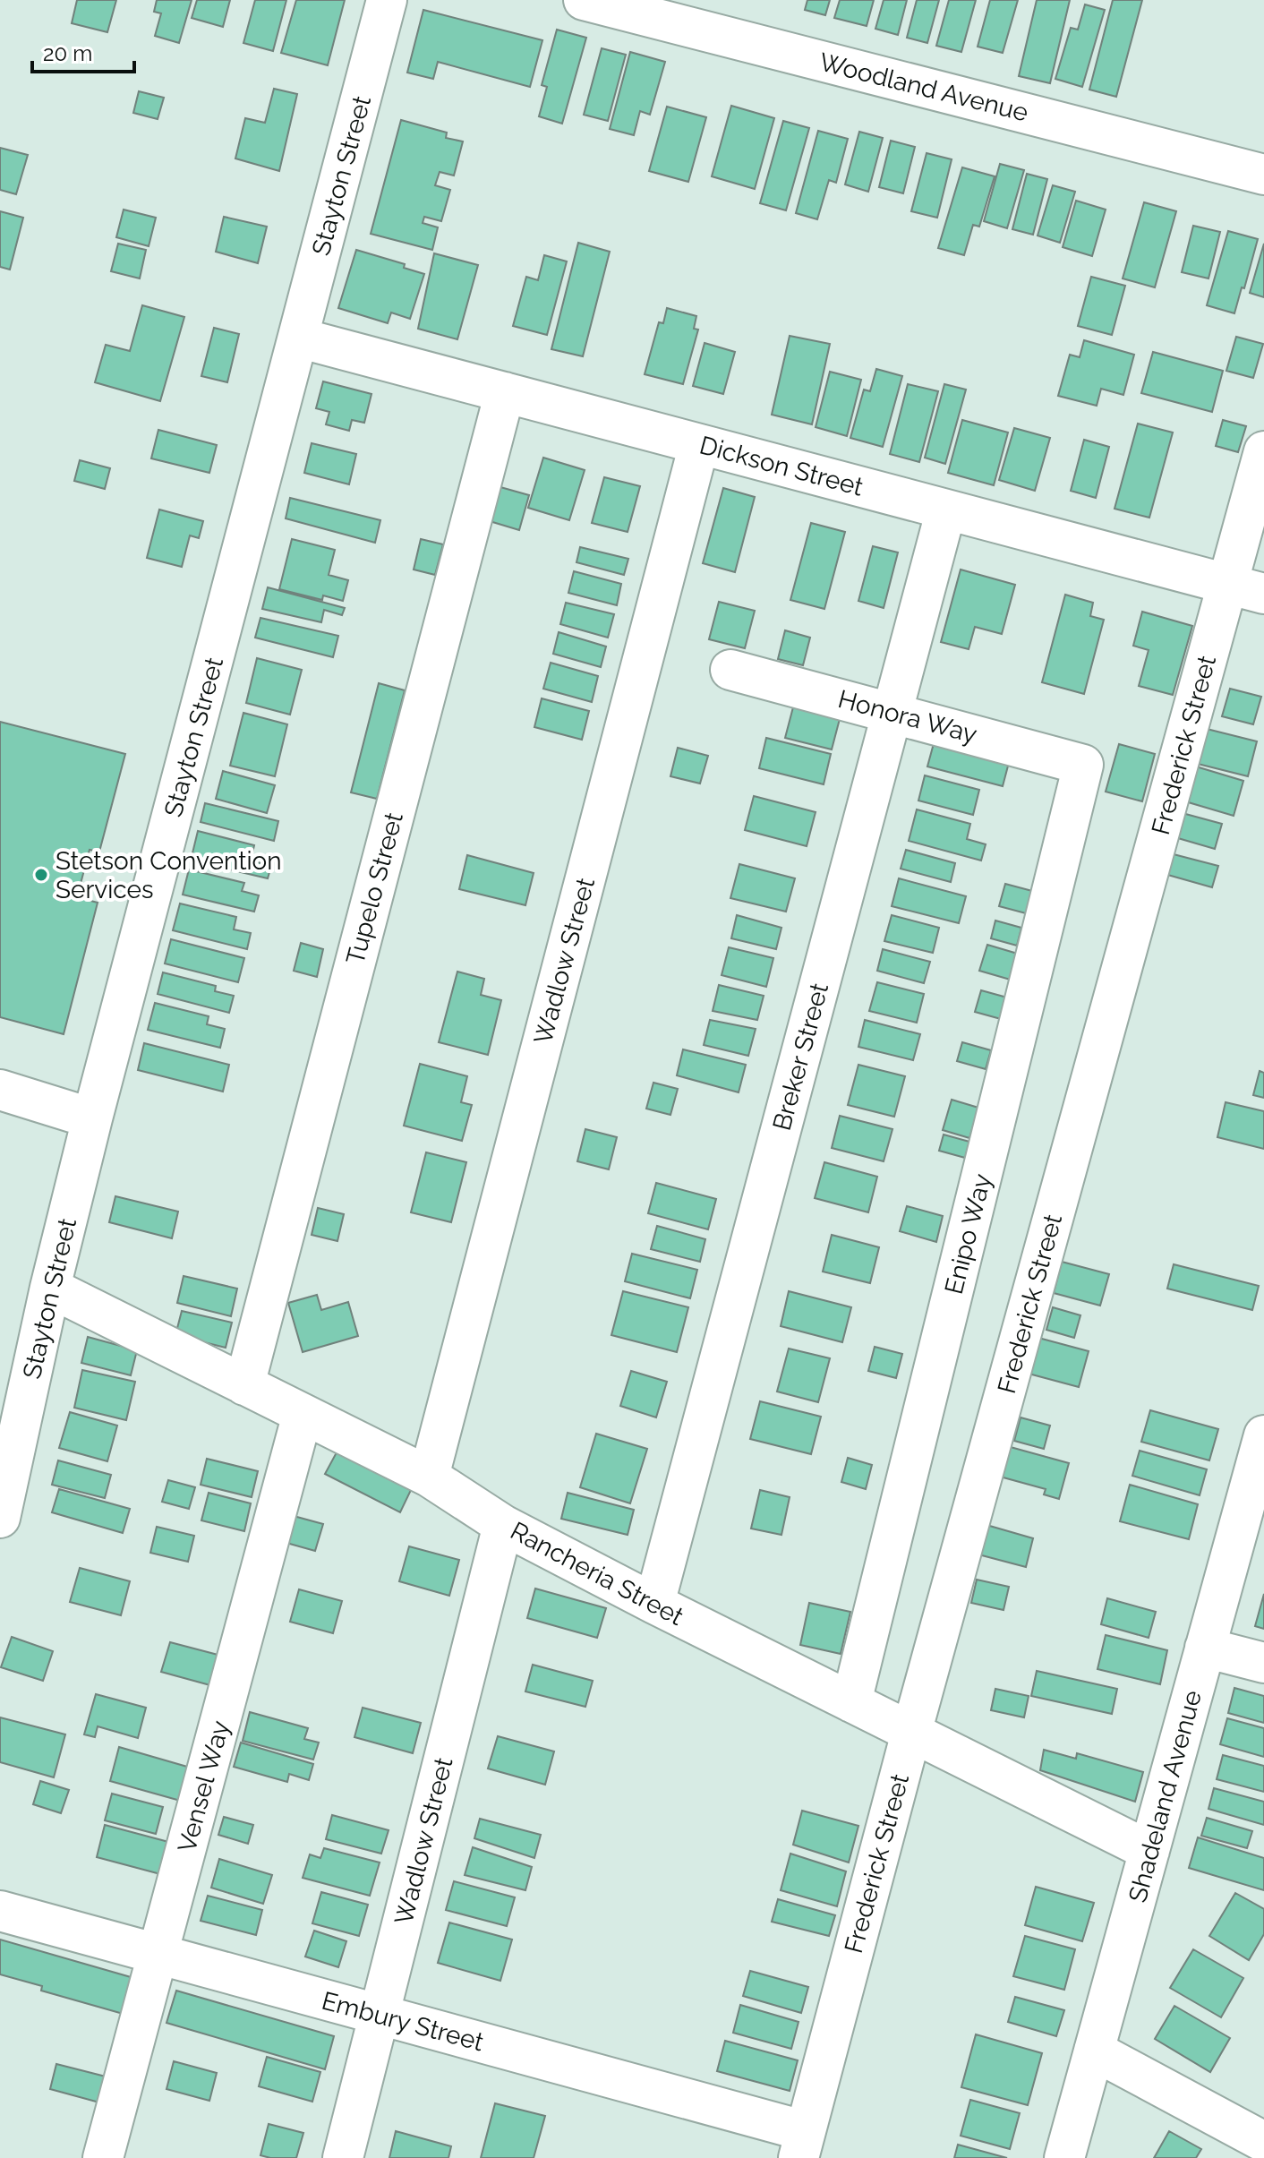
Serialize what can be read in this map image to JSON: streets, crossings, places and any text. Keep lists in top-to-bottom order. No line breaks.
{"streets":{"street":["Woodland Avenue","Stayton Street","Dickson Street","Honora Way","Frederick Street","Tupelo Street","Wadlow Street","Breker Street","Enipo Way","Rancheria Street","Vensel Way","Shadeland Avenue","Embury Street"]},"crossings":[["Stayton Street","Dickson Street"],["Stayton Street","Rancheria Street"],["Dickson Street","Frederick Street"],["Dickson Street","Tupelo Street"],["Dickson Street","Wadlow Street"],["Dickson Street","Breker Street"],["Honora Way","Breker Street"],["Honora Way","Enipo Way"],["Frederick Street","Rancheria Street"],["Frederick Street","Embury Street"],["Tupelo Street","Rancheria Street"],["Wadlow Street","Rancheria Street"],["Wadlow Street","Embury Street"],["Breker Street","Rancheria Street"],["Enipo Way","Rancheria Street"],["Rancheria Street","Vensel Way"],["Rancheria Street","Shadeland Avenue"],["Vensel Way","Embury Street"]],"places":["Stetson Convention Services"],"scale_bar":"20 m"}
